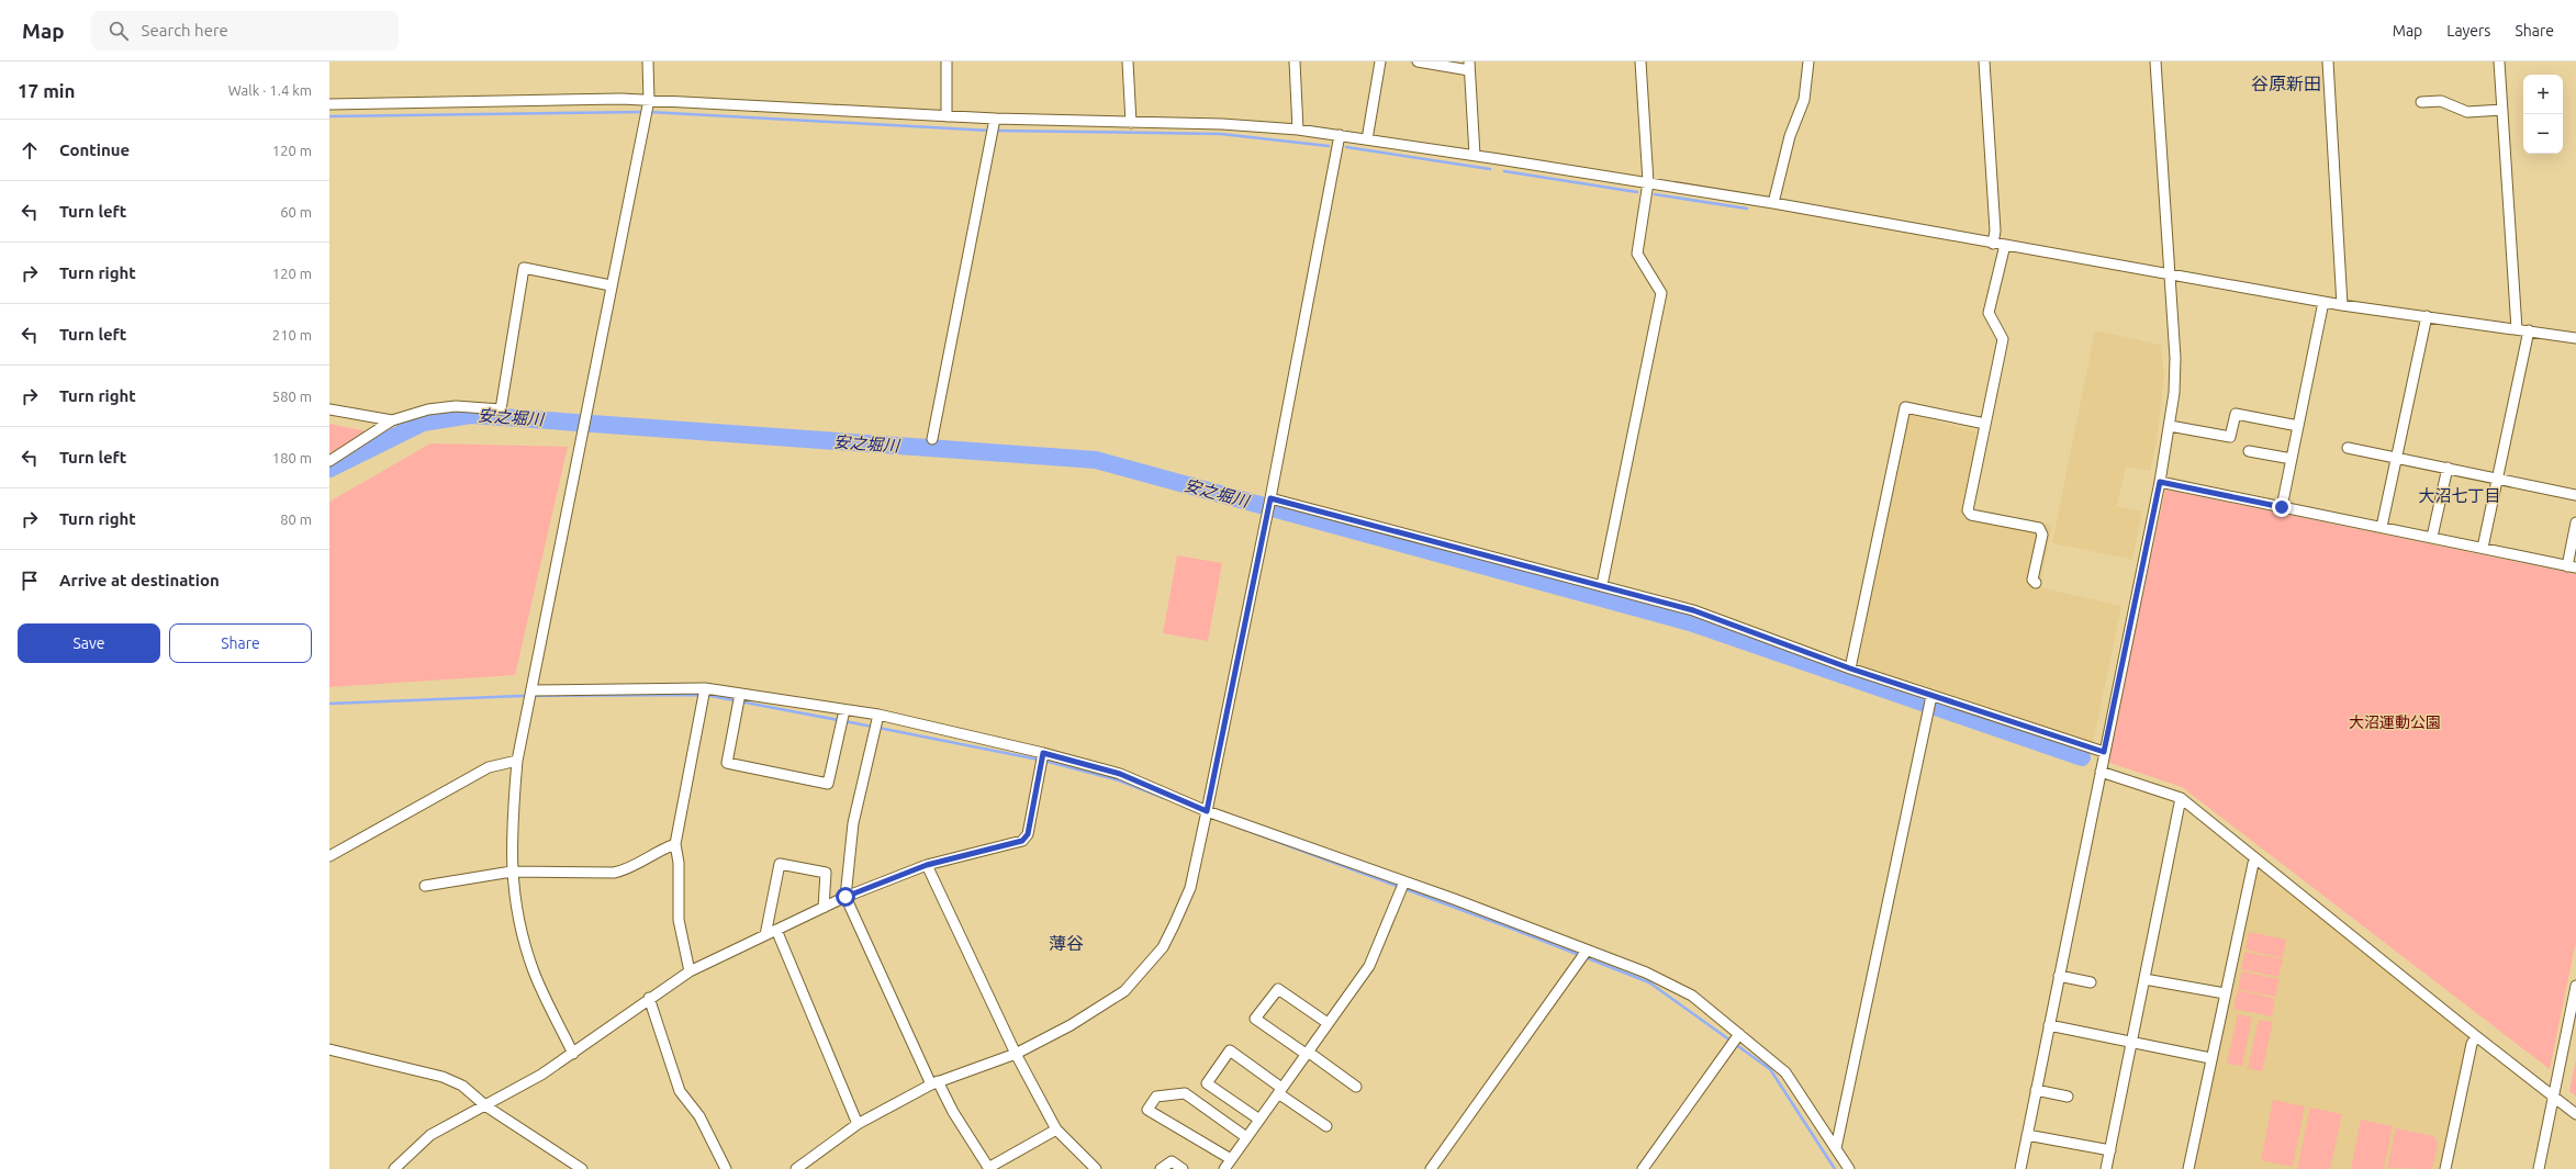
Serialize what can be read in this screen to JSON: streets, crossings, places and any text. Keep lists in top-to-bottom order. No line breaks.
{"districts":["谷原新田","大沼七丁目","薄谷"],"water":["安之堀川"],"parks":["大沼運動公園"],"page":{"header":"Map","search":"Search here","nav":["Map","Layers","Share"],"heading":["17 min","Walk · 1.4 km"],"map_buttons":["+","−"],"list":[["Continue","120 m"],["Turn left","60 m"],["Turn right","120 m"],["Turn left","210 m"],["Turn right","580 m"],["Turn left","180 m"],["Turn right","80 m"],"Arrive at destination"],"buttons":["Save","Share"]}}
